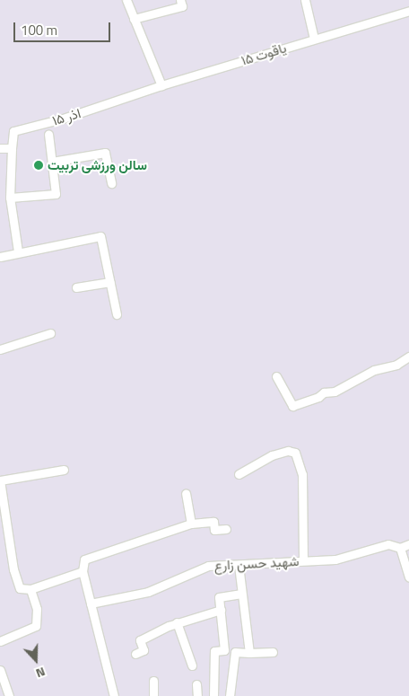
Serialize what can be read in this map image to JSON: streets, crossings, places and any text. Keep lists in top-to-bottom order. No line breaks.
{"streets":{"street":["یاقوت ۱۵","اذر ۱۵","شهید حسن زارع"]},"crossings":[["یاقوت ۱۵","اذر ۱۵"]],"places":["سالن ورزشی تربیت"],"scale_bar":"100 m","north":"bottom"}
